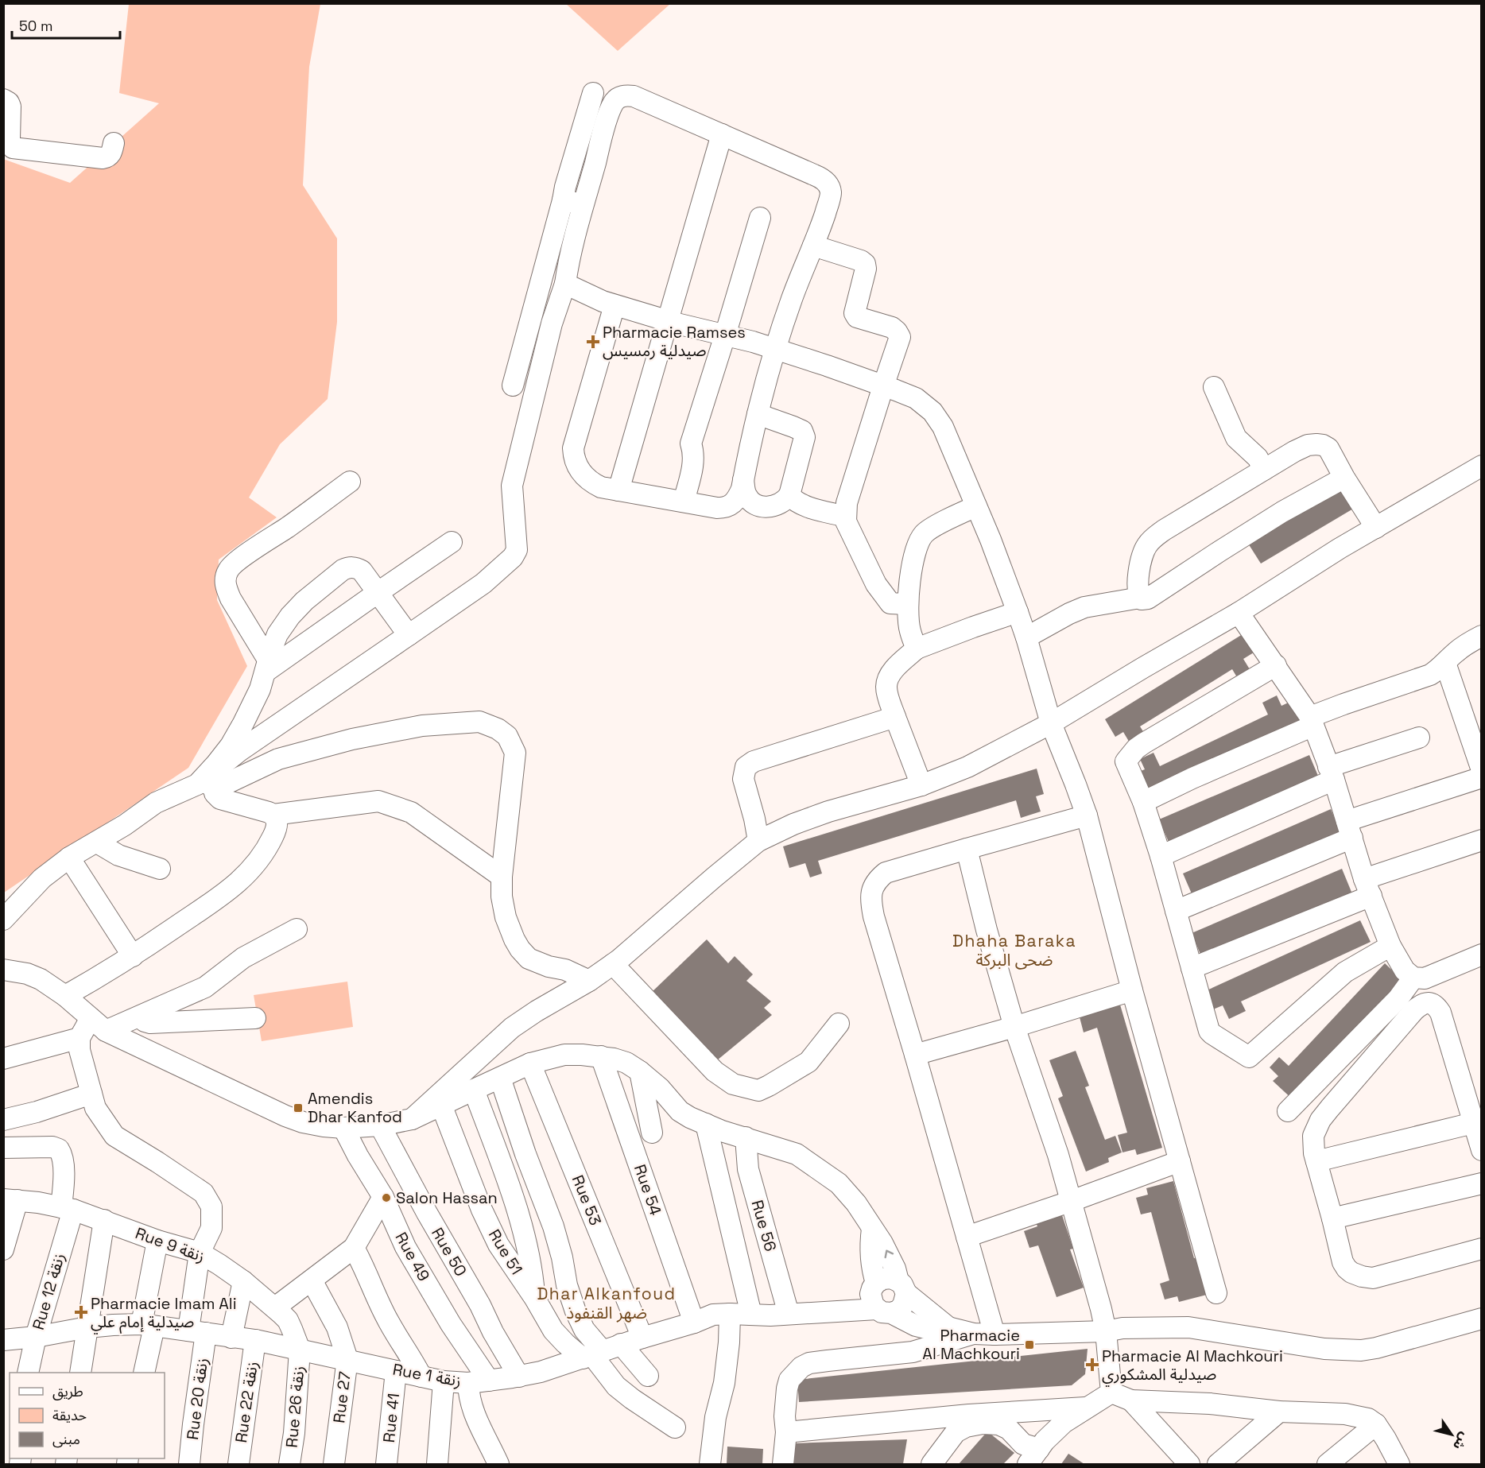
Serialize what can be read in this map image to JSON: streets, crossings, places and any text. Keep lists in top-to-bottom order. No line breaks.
{"streets":{"street":["Rue 54","Rue 53","Rue 56","Rue 9 زنقة","Rue 50","Rue 51","Rue 49","Rue 12 زنقة","Rue 1 زنقة","Rue 27","Rue 20 زنقة","Rue 22 زنقة","Rue 26 زنقة","Rue 41"]},"crossings":[["Rue 54","Rue 1 زنقة"],["Rue 53","Rue 1 زنقة"],["Rue 56","Rue 1 زنقة"],["Rue 9 زنقة","Rue 12 زنقة"],["Rue 9 زنقة","Rue 1 زنقة"],["Rue 9 زنقة","Rue 20 زنقة"],["Rue 9 زنقة","Rue 26 زنقة"],["Rue 50","Rue 1 زنقة"],["Rue 51","Rue 1 زنقة"],["Rue 49","Rue 1 زنقة"],["Rue 12 زنقة","Rue 1 زنقة"],["Rue 1 زنقة","Rue 27"],["Rue 1 زنقة","Rue 20 زنقة"],["Rue 1 زنقة","Rue 22 زنقة"],["Rue 1 زنقة","Rue 26 زنقة"],["Rue 1 زنقة","Rue 41"]],"districts":["Dhaha Baraka ضحى البركة","Dhar Alkanfoud ضهر القنفوذ"],"places":{"health":["Pharmacie Ramses صيدلية رمسيس","Pharmacie Imam Ali صيدلية إمام علي","Pharmacie Al Machkouri صيدلية المشكوري"],"transit":["Amendis Dhar Kanfod","Pharmacie Al Machkouri"],"other":["Salon Hassan"]},"legend":["طريق","حديقة","مبنى"],"scale_bar":"50 m","north":"bottom right"}
